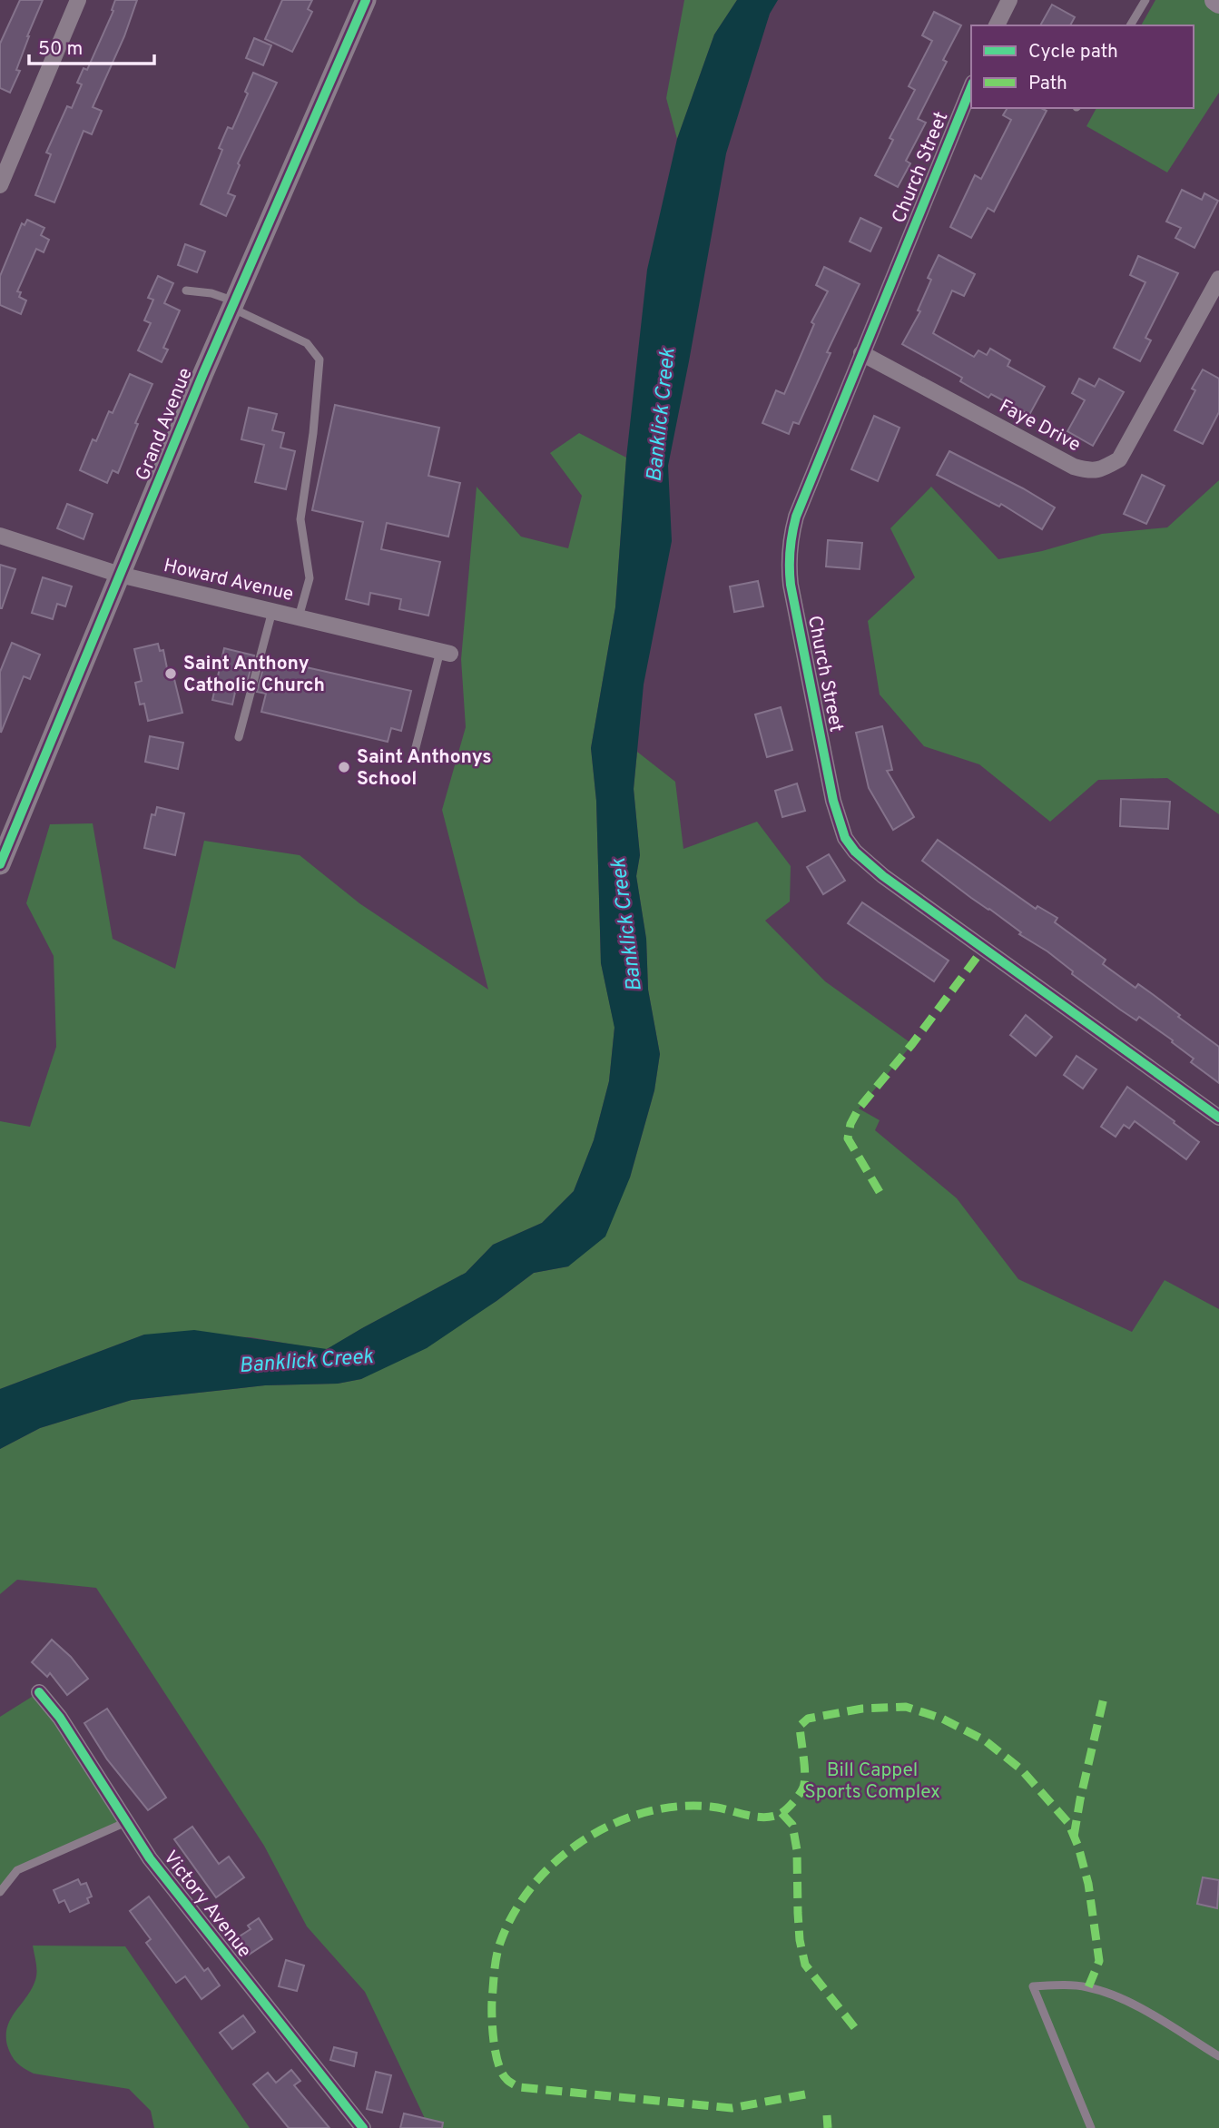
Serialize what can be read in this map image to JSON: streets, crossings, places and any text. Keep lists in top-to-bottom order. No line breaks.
{"streets":{"street":["Church Street","Grand Avenue","Faye Drive","Howard Avenue","Victory Avenue"]},"crossings":[["Church Street","Faye Drive"],["Grand Avenue","Howard Avenue"]],"water":["Banklick Creek"],"parks":["Bill Cappel Sports Complex"],"places":["Saint Anthony Catholic Church","Saint Anthonys School"],"legend":["Cycle path","Path"],"scale_bar":"50 m"}
